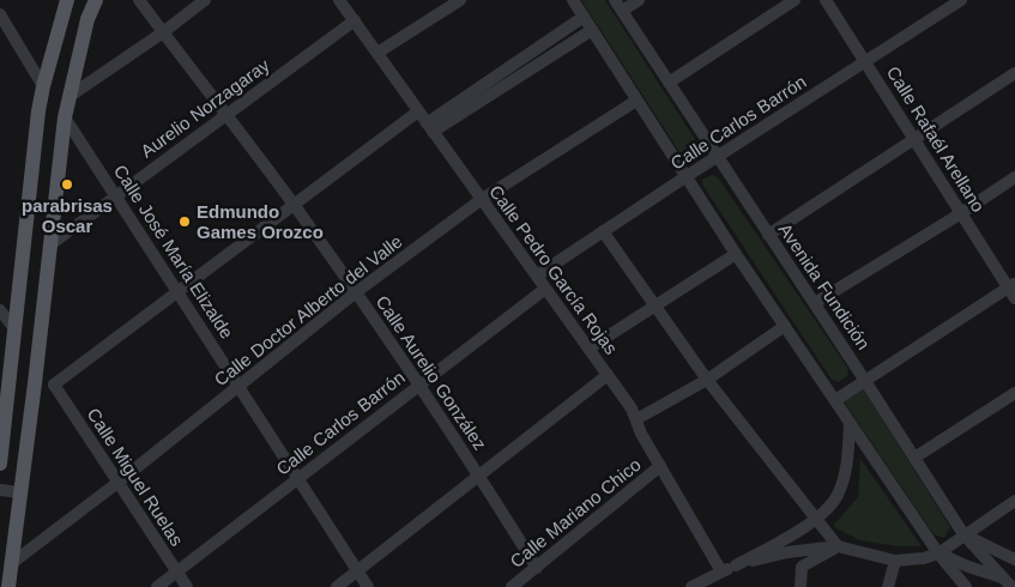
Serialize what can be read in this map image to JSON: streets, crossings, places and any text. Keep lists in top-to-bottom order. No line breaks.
{"streets":{"street":["Aurelio Norzagaray","Calle Carlos Barrón","Calle Rafaél Arellano","Calle José María Elizalde","Calle Pedro García Rojas","Avenida Fundición","Calle Doctor Alberto del Valle","Calle Aurelio González","Calle Miguel Ruelas","Calle Mariano Chico"]},"crossings":[["Aurelio Norzagaray","Calle José María Elizalde"],["Aurelio Norzagaray","Calle Pedro García Rojas"],["Aurelio Norzagaray","Calle Aurelio González"],["Calle Carlos Barrón","Calle Rafaél Arellano"],["Calle Carlos Barrón","Calle José María Elizalde"],["Calle Carlos Barrón","Calle Pedro García Rojas"],["Calle Carlos Barrón","Avenida Fundición"],["Calle Carlos Barrón","Calle Aurelio González"],["Calle Carlos Barrón","Calle Miguel Ruelas"],["Calle José María Elizalde","Calle Doctor Alberto del Valle"],["Calle Pedro García Rojas","Calle Doctor Alberto del Valle"],["Calle Pedro García Rojas","Calle Mariano Chico"],["Calle Doctor Alberto del Valle","Calle Aurelio González"],["Calle Doctor Alberto del Valle","Calle Miguel Ruelas"],["Calle Aurelio González","Calle Mariano Chico"]],"places":["parabrisas Oscar","Edmundo Games Orozco"]}
